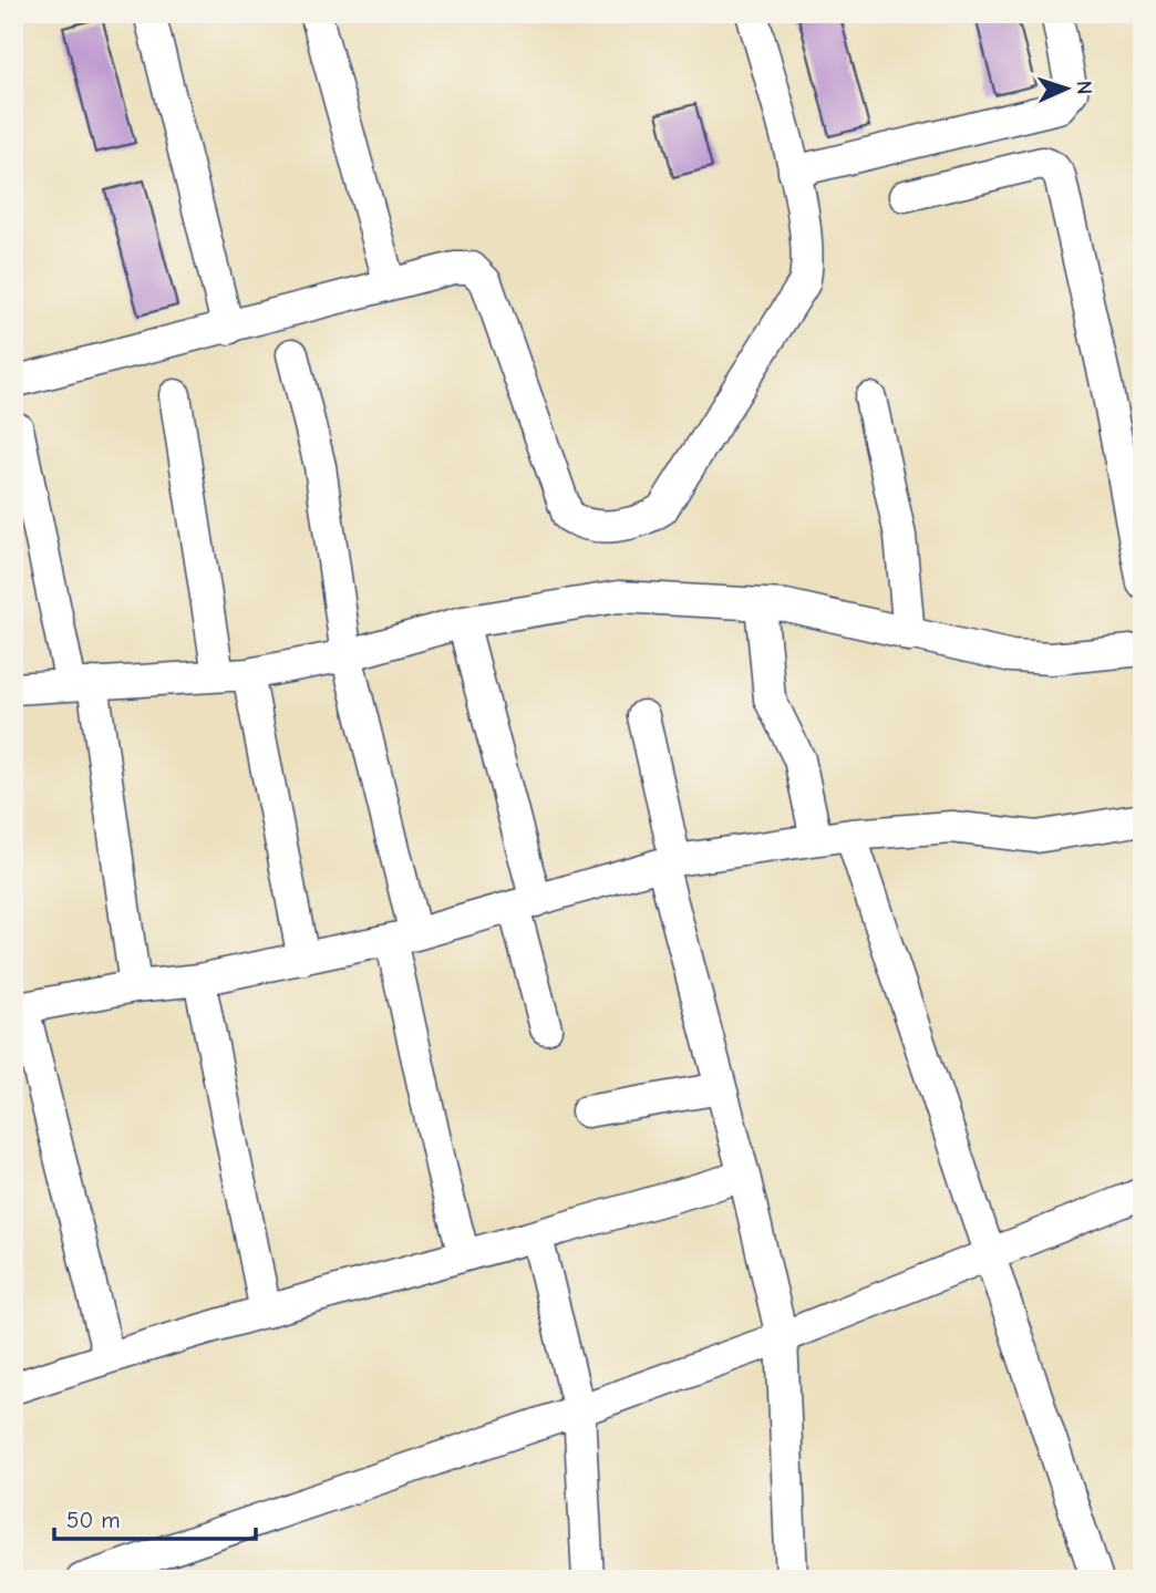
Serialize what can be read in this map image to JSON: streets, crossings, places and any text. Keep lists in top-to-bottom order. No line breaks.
{"scale_bar":"50 m","north":"right"}
